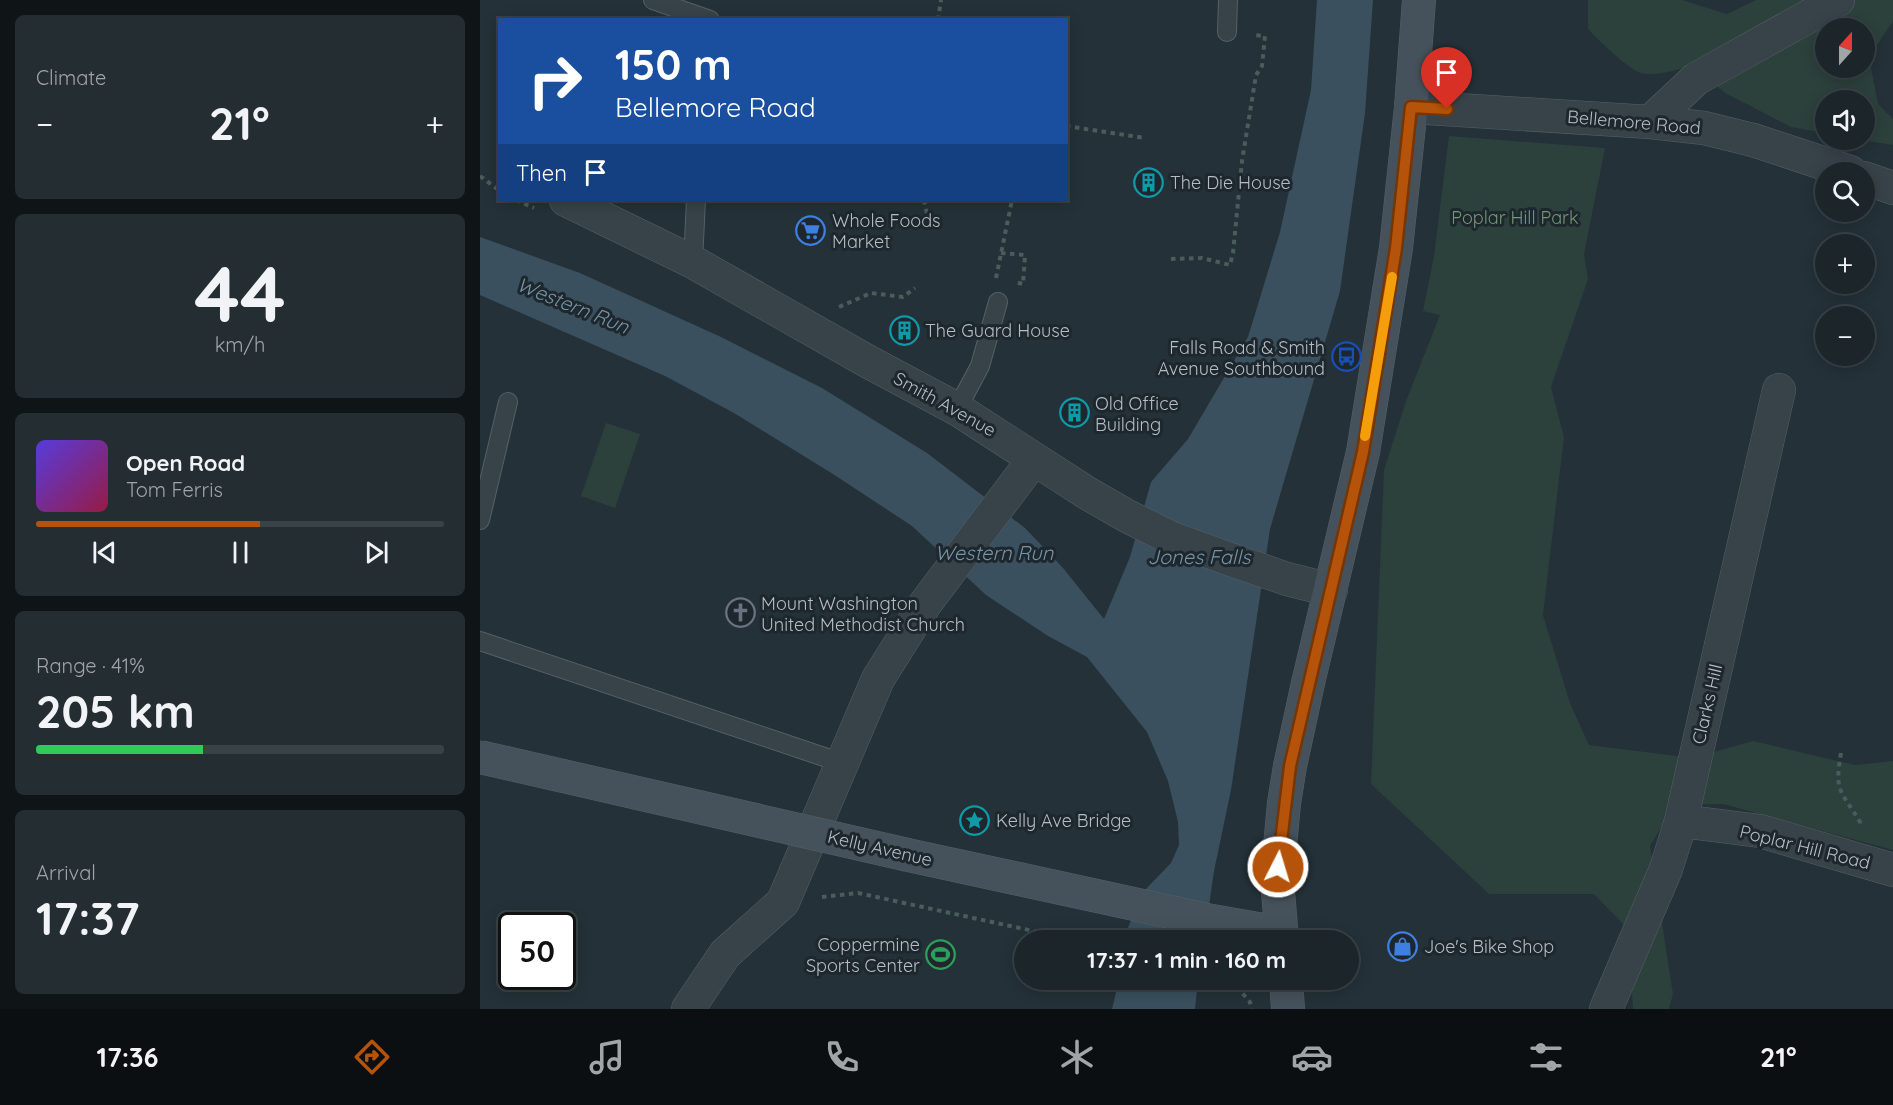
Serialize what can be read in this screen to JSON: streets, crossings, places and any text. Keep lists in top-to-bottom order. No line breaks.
{"streets":{"main road":["Kelly Avenue"],"street":["Bellemore Road","Smith Avenue","Clarks Hill","Poplar Hill Road"]},"crossings":[["Clarks Hill","Poplar Hill Road"]],"water":["Western Run","Jones Falls"],"parks":["Poplar Hill Park"],"places":{"building":["The Die House","The Guard House","Old Office Building"],"supermarket":["Whole Foods Market"],"bus stop":["Falls Road & Smith Avenue Southbound"],"church":["Mount Washington United Methodist Church"],"place":["Kelly Ave Bridge"],"shop":["Joe's Bike Shop"],"sports":["Coppermine Sports Center"]},"north":"top","page":{"tile":["Climate",["44","km/h"],["Range · 41%","205 km"],["Arrival","17:37"]],"map_buttons":["+","−"],"turn":["150 m","Bellemore Road"],"heat":["−","21°","+"],"then":"Then","song":["Open Road","Tom Ferris"],"limit":"50","trip":"17:37 · 1 min · 160 m","tabs":["17:36","21°"]}}
